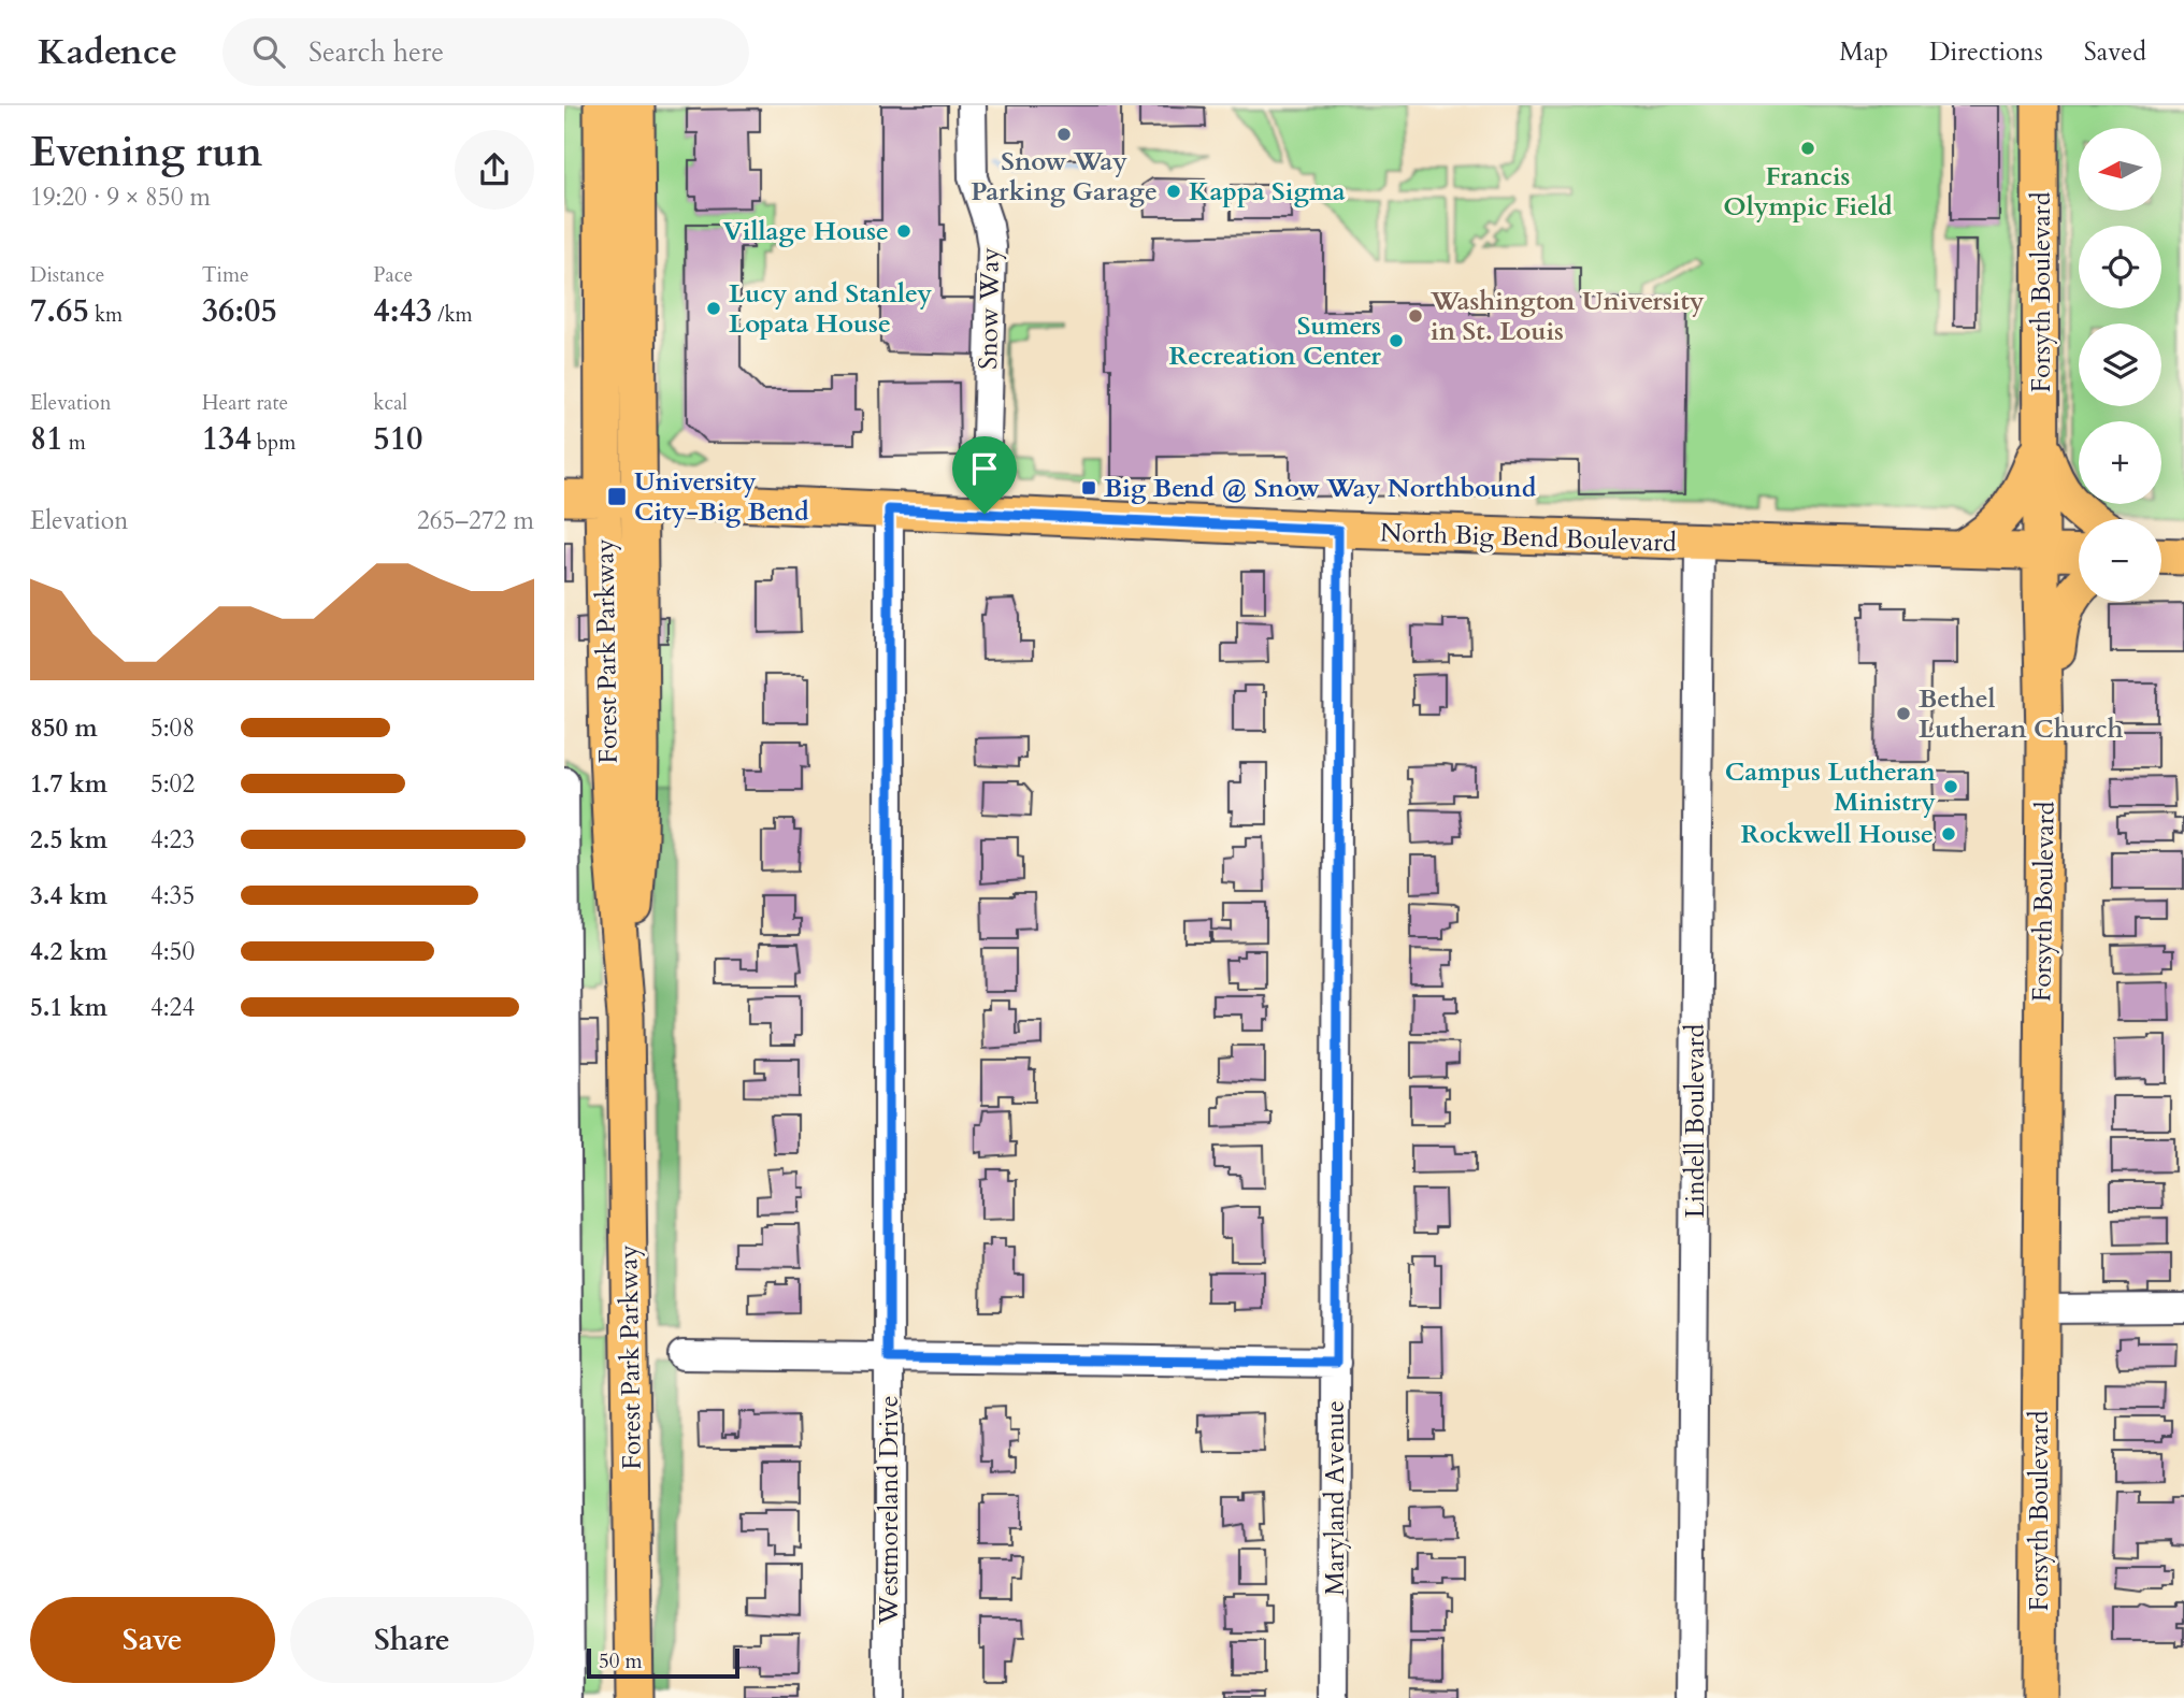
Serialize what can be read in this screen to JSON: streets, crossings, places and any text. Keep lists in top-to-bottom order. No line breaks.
{"streets":{"main road":["Forsyth Boulevard","North Big Bend Boulevard","Forest Park Parkway"],"street":["Snow Way","Lindell Boulevard","Maryland Avenue","Westmoreland Drive"]},"crossings":[["Forsyth Boulevard","North Big Bend Boulevard"],["Snow Way","North Big Bend Boulevard"],["North Big Bend Boulevard","Forest Park Parkway"],["North Big Bend Boulevard","Lindell Boulevard"],["North Big Bend Boulevard","Maryland Avenue"],["North Big Bend Boulevard","Westmoreland Drive"]],"places":{"other":["Snow Way Parking Garage","Francis Olympic Field","Kappa Sigma","Village House","Lucy and Stanley Lopata House","Washington University in St. Louis","Sumers Recreation Center","Bethel Lutheran Church","Campus Lutheran Ministry","Rockwell House"],"transit":["Big Bend @ Snow Way Northbound","University City-Big Bend"]},"scale_bar":"50 m","north":"left","page":{"header":"Kadence","search":"Search here","nav":["Map","Directions","Saved"],"heading":["Evening run","19:20 · 9 × 850 m"],"map_buttons":["+","−"],"stats":[["Distance","7.65 km"],["Time","36:05"],["Pace","4:43 /km"],["Elevation","81 m"],["Heart rate","134 bpm"],["kcal","510"]],"chart":["Elevation","265–272 m"],"list":[{"name":"850 m","note":"5:08"},{"name":"1.7 km","note":"5:02"},{"name":"2.5 km","note":"4:23"},{"name":"3.4 km","note":"4:35"},{"name":"4.2 km","note":"4:50"},{"name":"5.1 km","note":"4:24"}],"buttons":["Save","Share"],"scale":"50 m"}}
